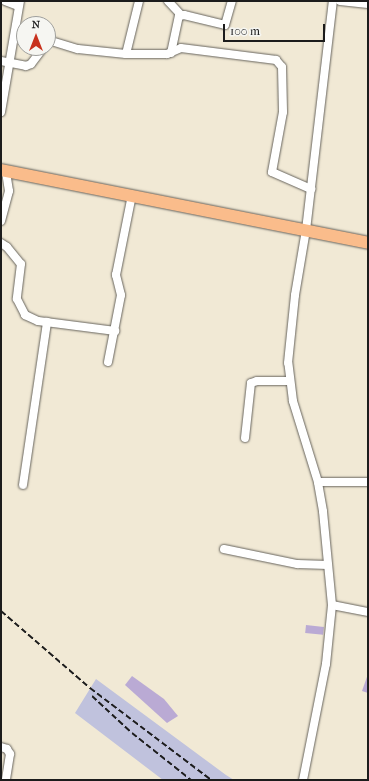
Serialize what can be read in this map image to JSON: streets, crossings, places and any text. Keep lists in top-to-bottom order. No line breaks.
{"scale_bar":"100 m","north":"top"}
